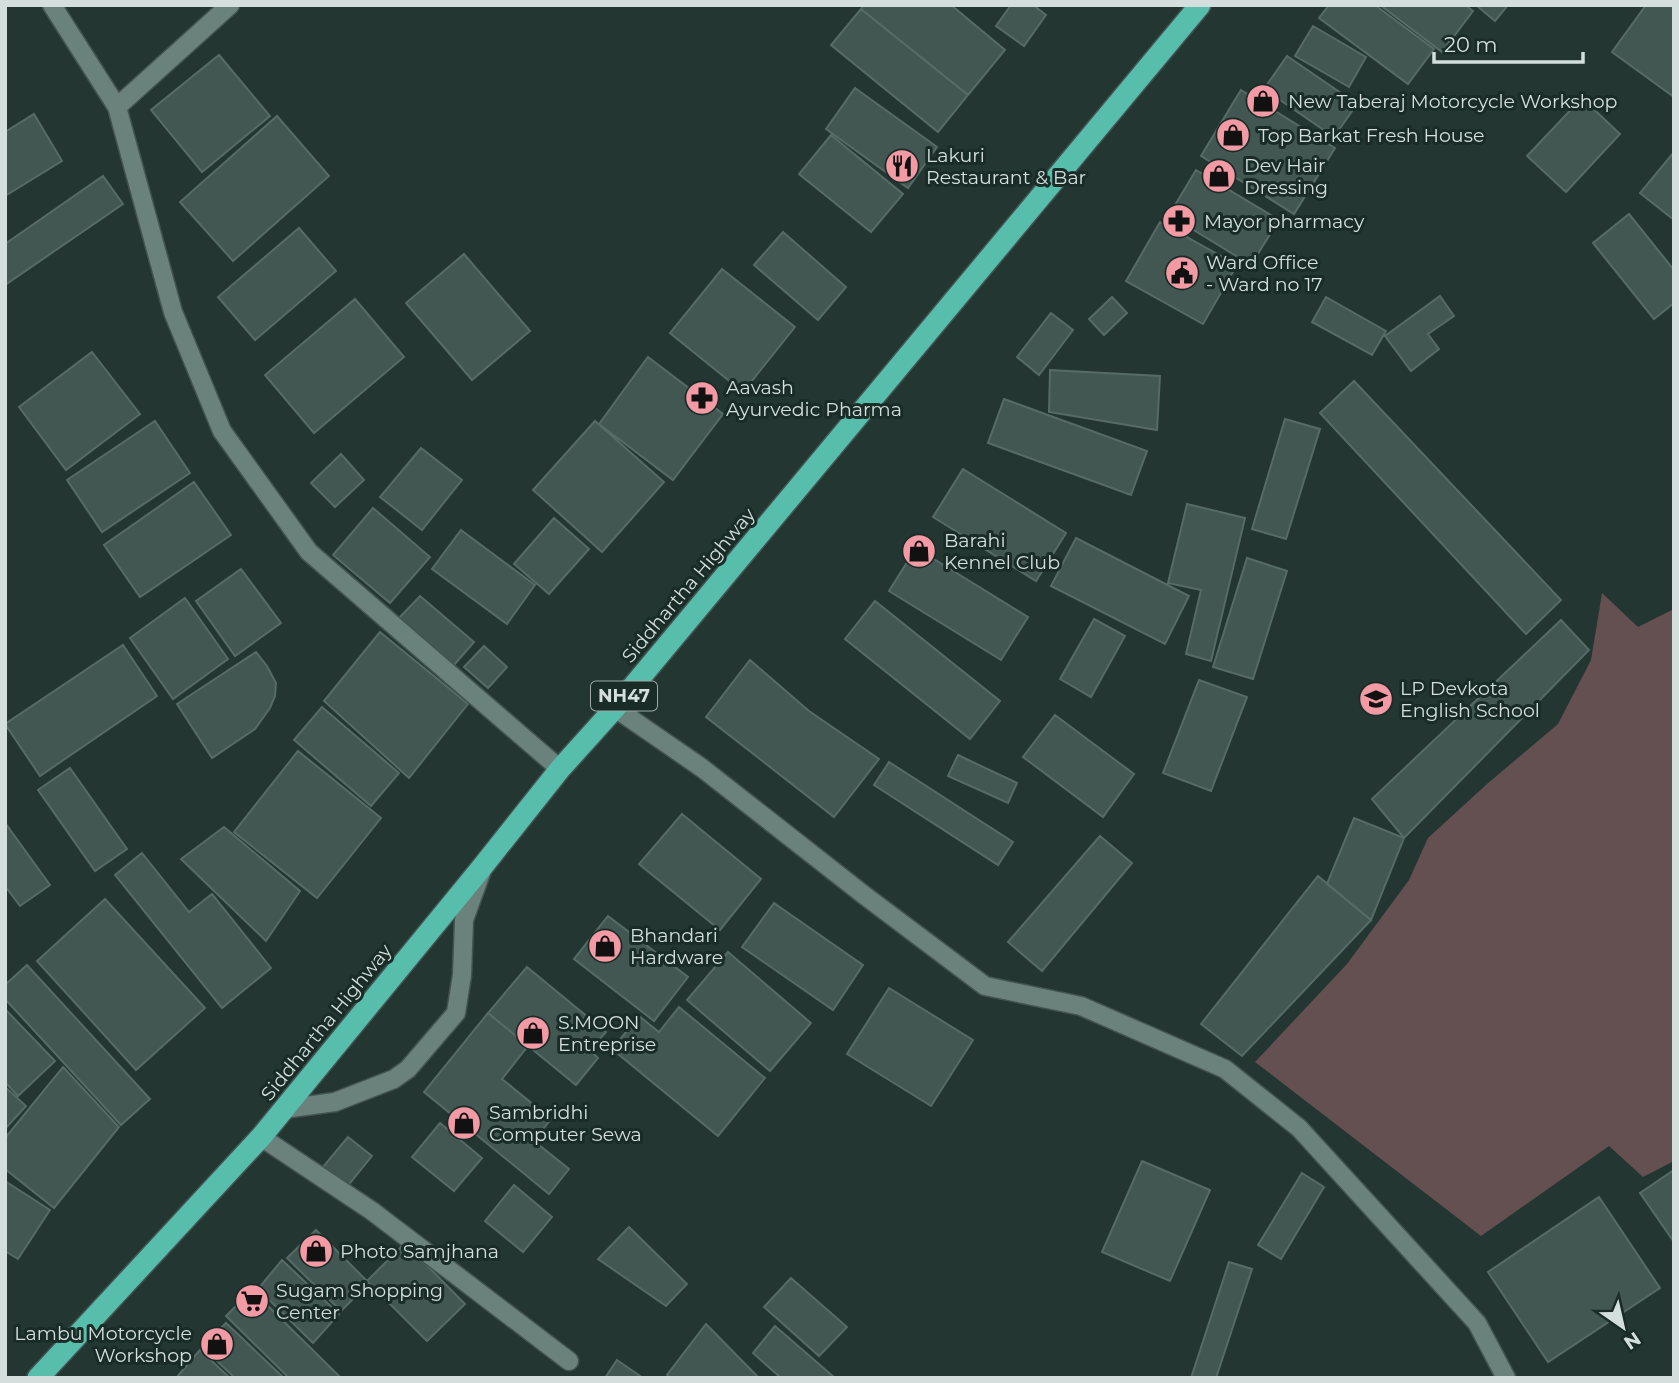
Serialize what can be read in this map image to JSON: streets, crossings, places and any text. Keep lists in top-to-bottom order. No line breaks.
{"streets":{"highway":["Siddhartha Highway","NH47"]},"places":{"shop":["New Taberaj Motorcycle Workshop","Top Barkat Fresh House","Dev Hair Dressing","Barahi Kennel Club","Bhandari Hardware","S.MOON Entreprise","Sambridhi Computer Sewa","Photo Samjhana","Lambu Motorcycle Workshop"],"restaurant":["Lakuri Restaurant & Bar"],"pharmacy":["Mayor pharmacy","Aavash Ayurvedic Pharma"],"public building":["Ward Office - Ward no 17"],"school or university":["LP Devkota English School"],"supermarket":["Sugam Shopping Center"]},"scale_bar":"20 m","north":"bottom right"}
